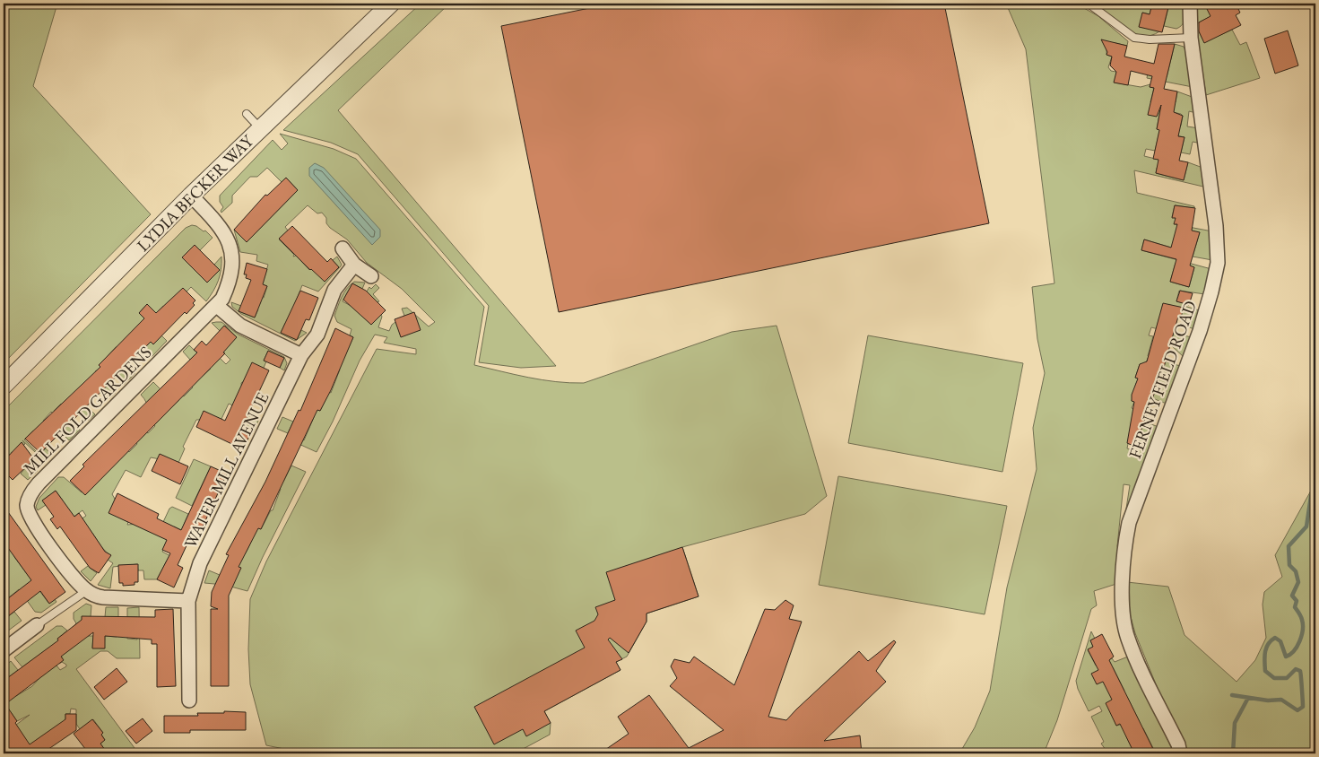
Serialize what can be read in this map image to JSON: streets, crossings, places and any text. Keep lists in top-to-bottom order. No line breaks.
{"streets":{"street":["LYDIA BECKER WAY","FERNEY FIELD ROAD","MILL FOLD GARDENS","WATER MILL AVENUE"]},"crossings":[["LYDIA BECKER WAY","MILL FOLD GARDENS"]]}
